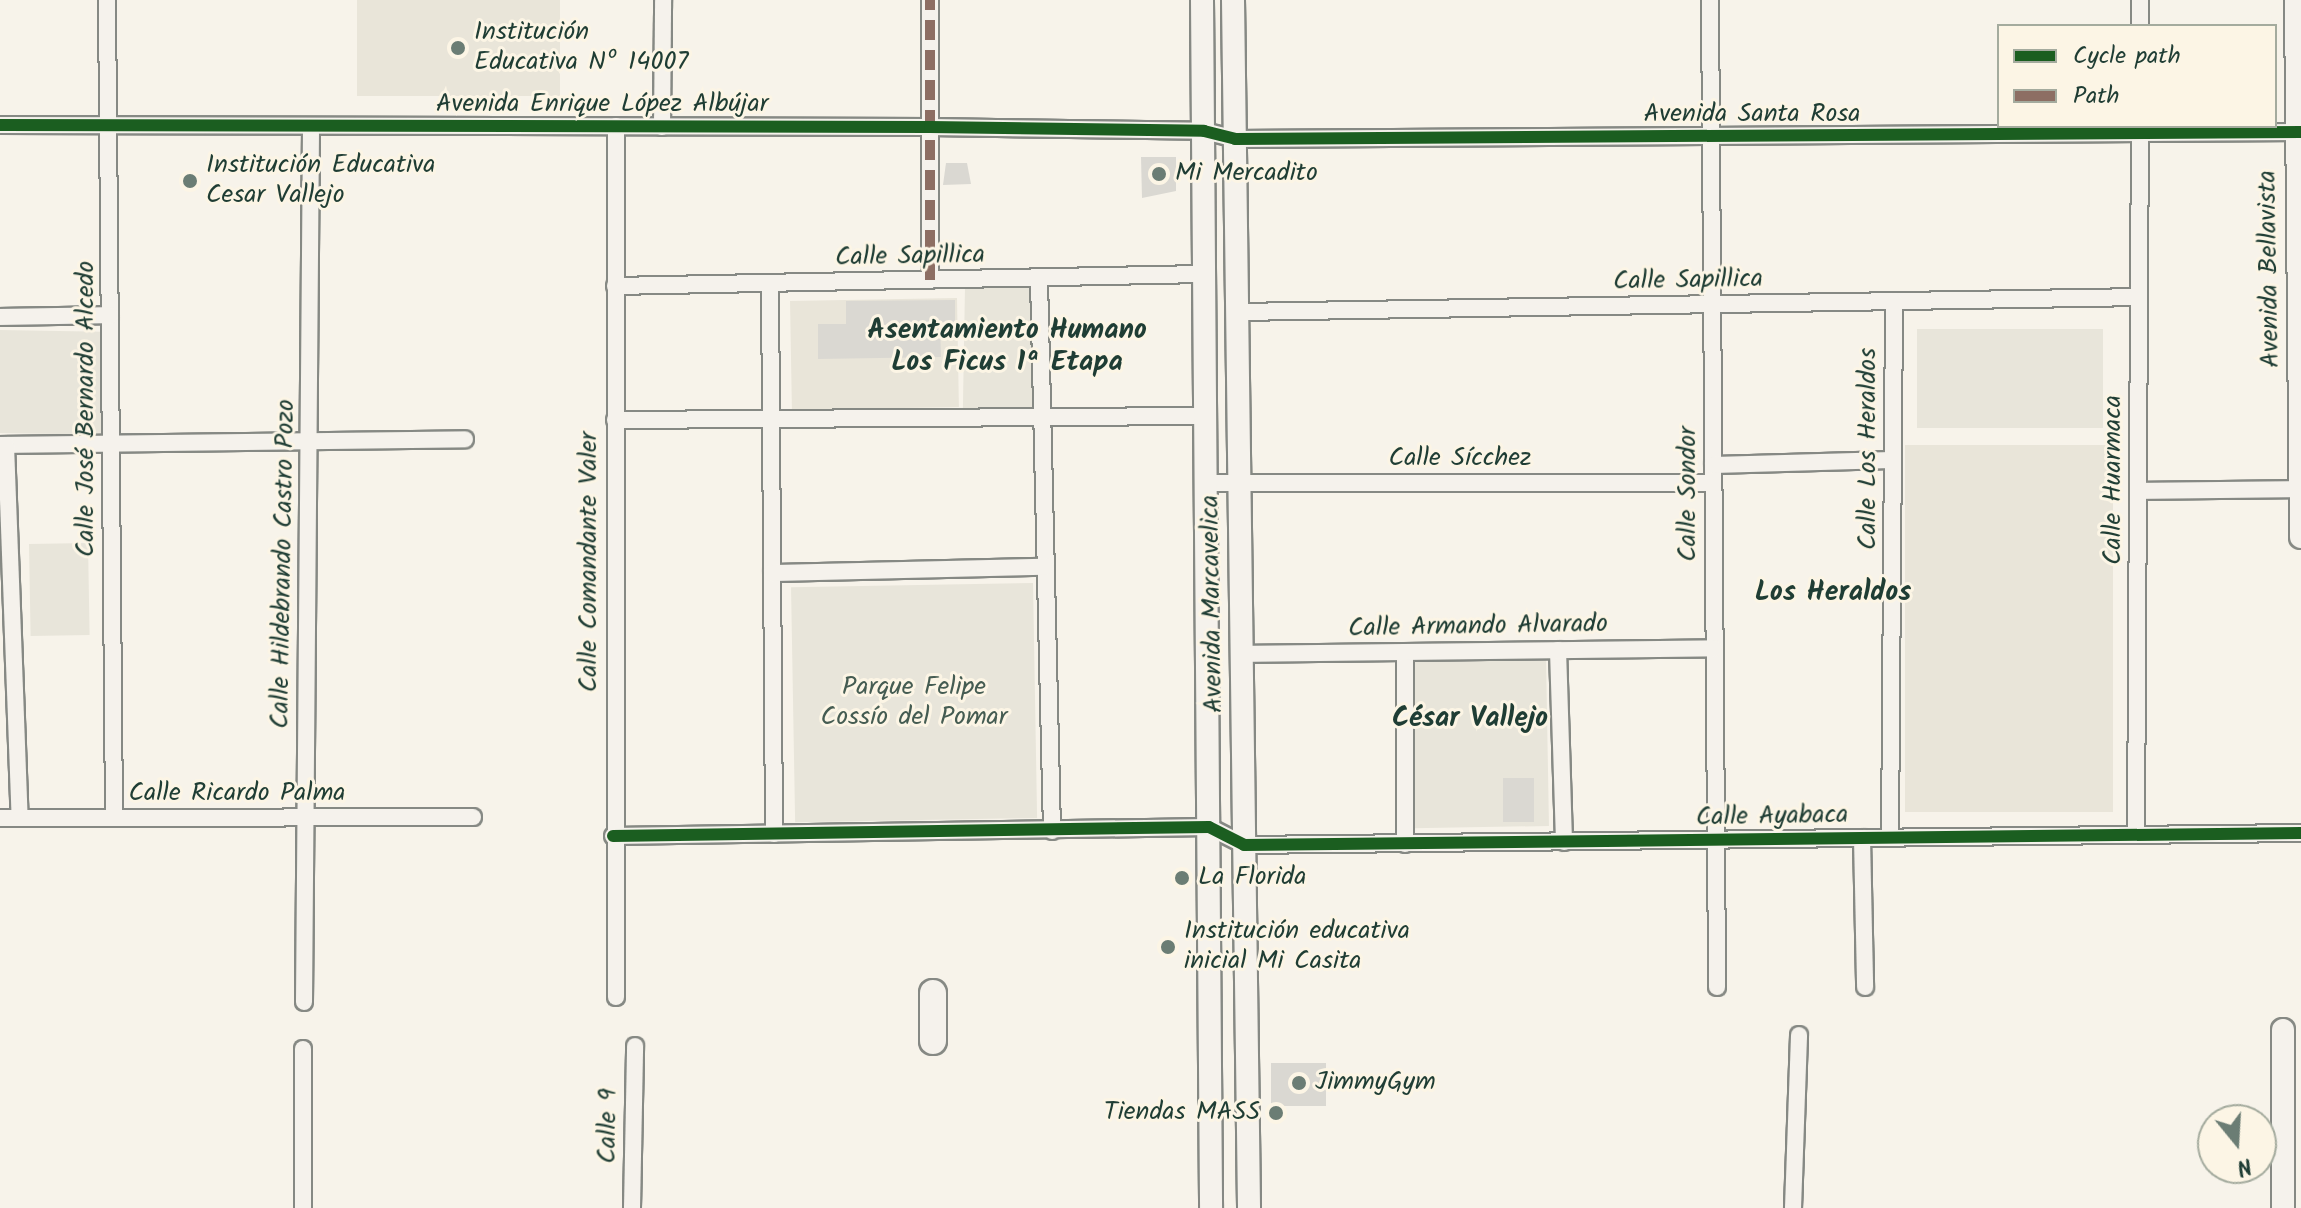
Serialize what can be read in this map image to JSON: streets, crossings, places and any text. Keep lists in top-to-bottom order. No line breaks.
{"streets":{"street":["Avenida Enrique López Albújar","Avenida Santa Rosa","Calle Sapillica","Avenida Bellavista","Calle José Bernardo Alcedo","Calle Los Heraldos","Calle Sícchez","Calle Huarmaca","Calle Sondor","Calle Comandante Valer","Calle Hildebrando Castro Pozo","Avenida Marcavelica","Calle Armando Alvarado","Calle Ricardo Palma","Calle Ayabaca","Calle 9"]},"crossings":[["Avenida Enrique López Albújar","Avenida Santa Rosa"],["Avenida Enrique López Albújar","Calle José Bernardo Alcedo"],["Avenida Enrique López Albújar","Calle Comandante Valer"],["Avenida Enrique López Albújar","Calle Hildebrando Castro Pozo"],["Avenida Enrique López Albújar","Avenida Marcavelica"],["Avenida Santa Rosa","Avenida Bellavista"],["Avenida Santa Rosa","Calle Huarmaca"],["Avenida Santa Rosa","Calle Sondor"],["Avenida Santa Rosa","Avenida Marcavelica"],["Calle Sapillica","Calle Los Heraldos"],["Calle Sapillica","Calle Huarmaca"],["Calle Sapillica","Calle Sondor"],["Calle Sapillica","Calle Comandante Valer"],["Calle Sapillica","Avenida Marcavelica"],["Calle José Bernardo Alcedo","Calle Ricardo Palma"],["Calle Los Heraldos","Calle Ayabaca"],["Calle Sícchez","Calle Sondor"],["Calle Sícchez","Avenida Marcavelica"],["Calle Huarmaca","Calle Ayabaca"],["Calle Sondor","Calle Armando Alvarado"],["Calle Sondor","Calle Ayabaca"],["Calle Hildebrando Castro Pozo","Calle Ricardo Palma"],["Avenida Marcavelica","Calle Armando Alvarado"],["Avenida Marcavelica","Calle Ayabaca"]],"districts":["Asentamiento Humano Los Ficus 1ª Etapa","Los Heraldos","César Vallejo"],"parks":["Parque Felipe Cossío del Pomar"],"places":["Institución Educativa Nº 14007","Mi Mercadito","Institución Educativa Cesar Vallejo","La Florida","Institución educativa inicial Mi Casita","JimmyGym","Tiendas MASS"],"legend":["Cycle path","Path"],"north":"bottom"}
